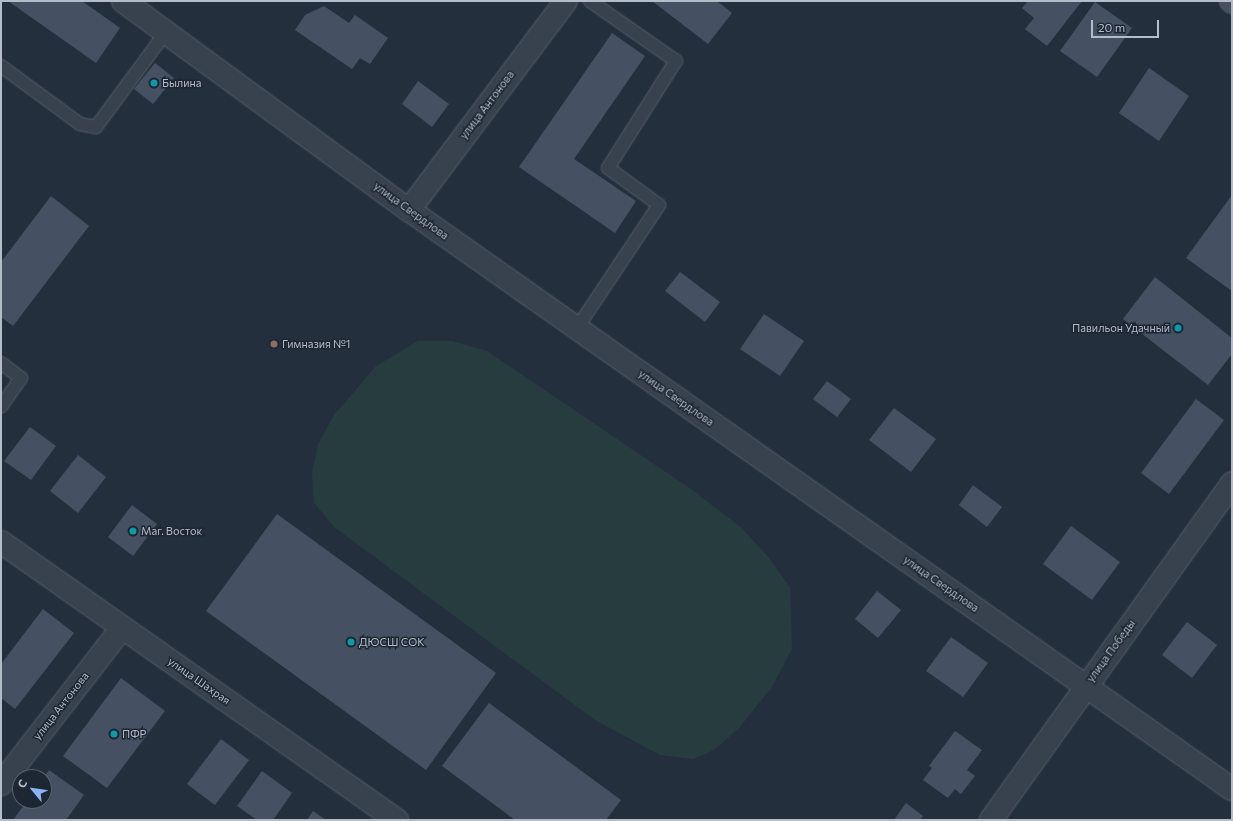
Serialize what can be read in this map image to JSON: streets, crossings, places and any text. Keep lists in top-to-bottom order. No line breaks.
{"streets":{"street":["улица Антонова","улица Свердлова","улица Победы","улица Шахрая"]},"crossings":[["улица Антонова","улица Свердлова"],["улица Антонова","улица Шахрая"],["улица Свердлова","улица Победы"]],"places":["Былина","Павильон Удачный","Гимназия №1","Маг. Восток","ДЮСШ СОК","ПФР"],"scale_bar":"20 m","north":"top left"}
